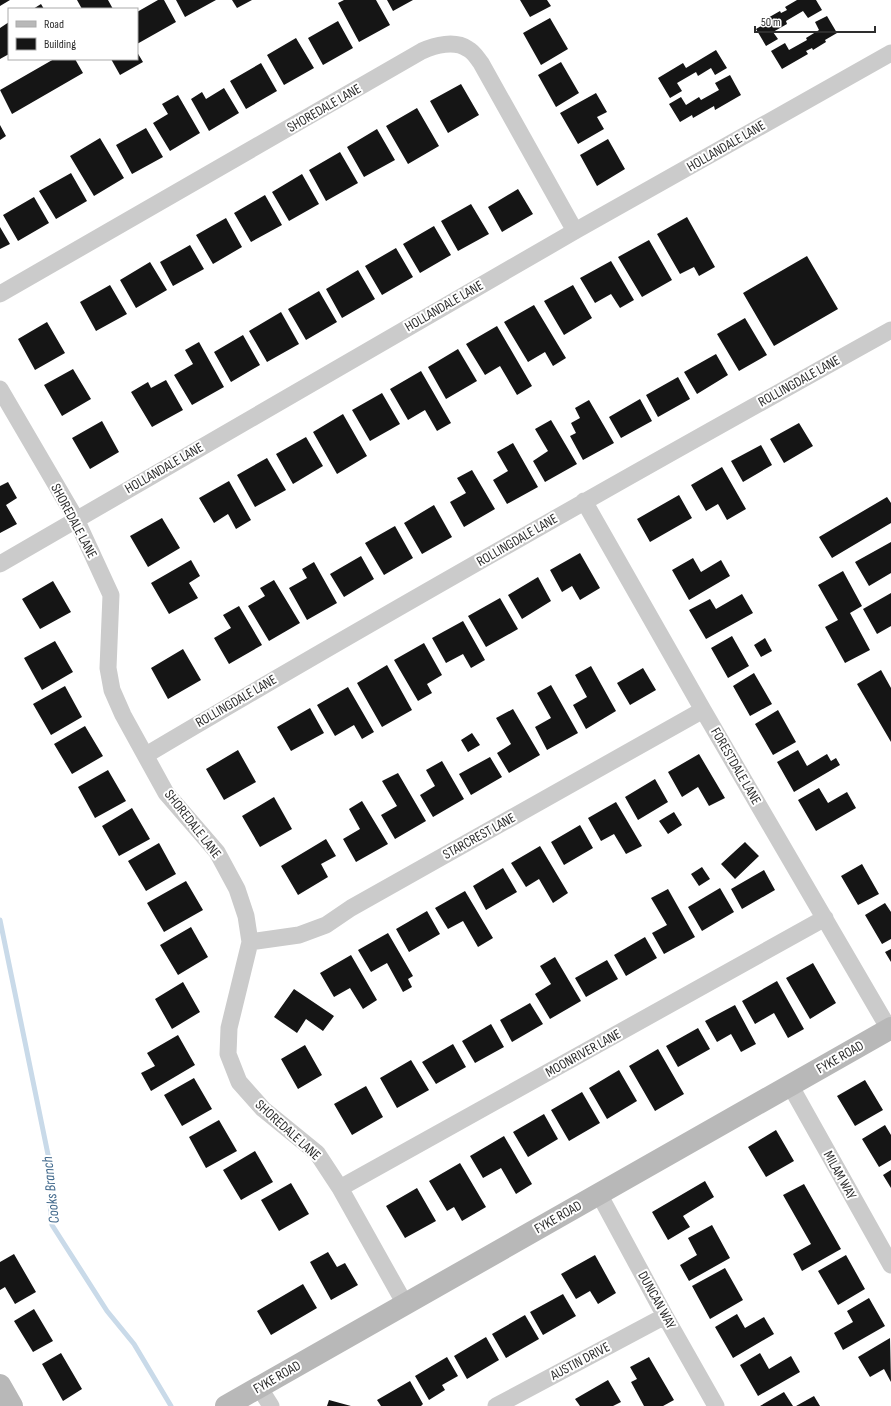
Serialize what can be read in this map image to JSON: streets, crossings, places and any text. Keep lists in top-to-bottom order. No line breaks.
{"streets":{"street":["SHOREDALE LANE","HOLLANDALE LANE","ROLLINGDALE LANE","FORESTDALE LANE","STARCREST LANE","MOONRIVER LANE","FYKE ROAD","MILAM WAY","DUNCAN WAY","AUSTIN DRIVE"]},"crossings":[["SHOREDALE LANE","HOLLANDALE LANE"],["SHOREDALE LANE","ROLLINGDALE LANE"],["SHOREDALE LANE","STARCREST LANE"],["SHOREDALE LANE","MOONRIVER LANE"],["SHOREDALE LANE","FYKE ROAD"],["ROLLINGDALE LANE","FORESTDALE LANE"],["FORESTDALE LANE","STARCREST LANE"],["FORESTDALE LANE","MOONRIVER LANE"],["FORESTDALE LANE","FYKE ROAD"],["FYKE ROAD","MILAM WAY"],["FYKE ROAD","DUNCAN WAY"],["DUNCAN WAY","AUSTIN DRIVE"]],"water":["Cooks Branch"],"legend":["Road","Building"],"scale_bar":"50 m"}
